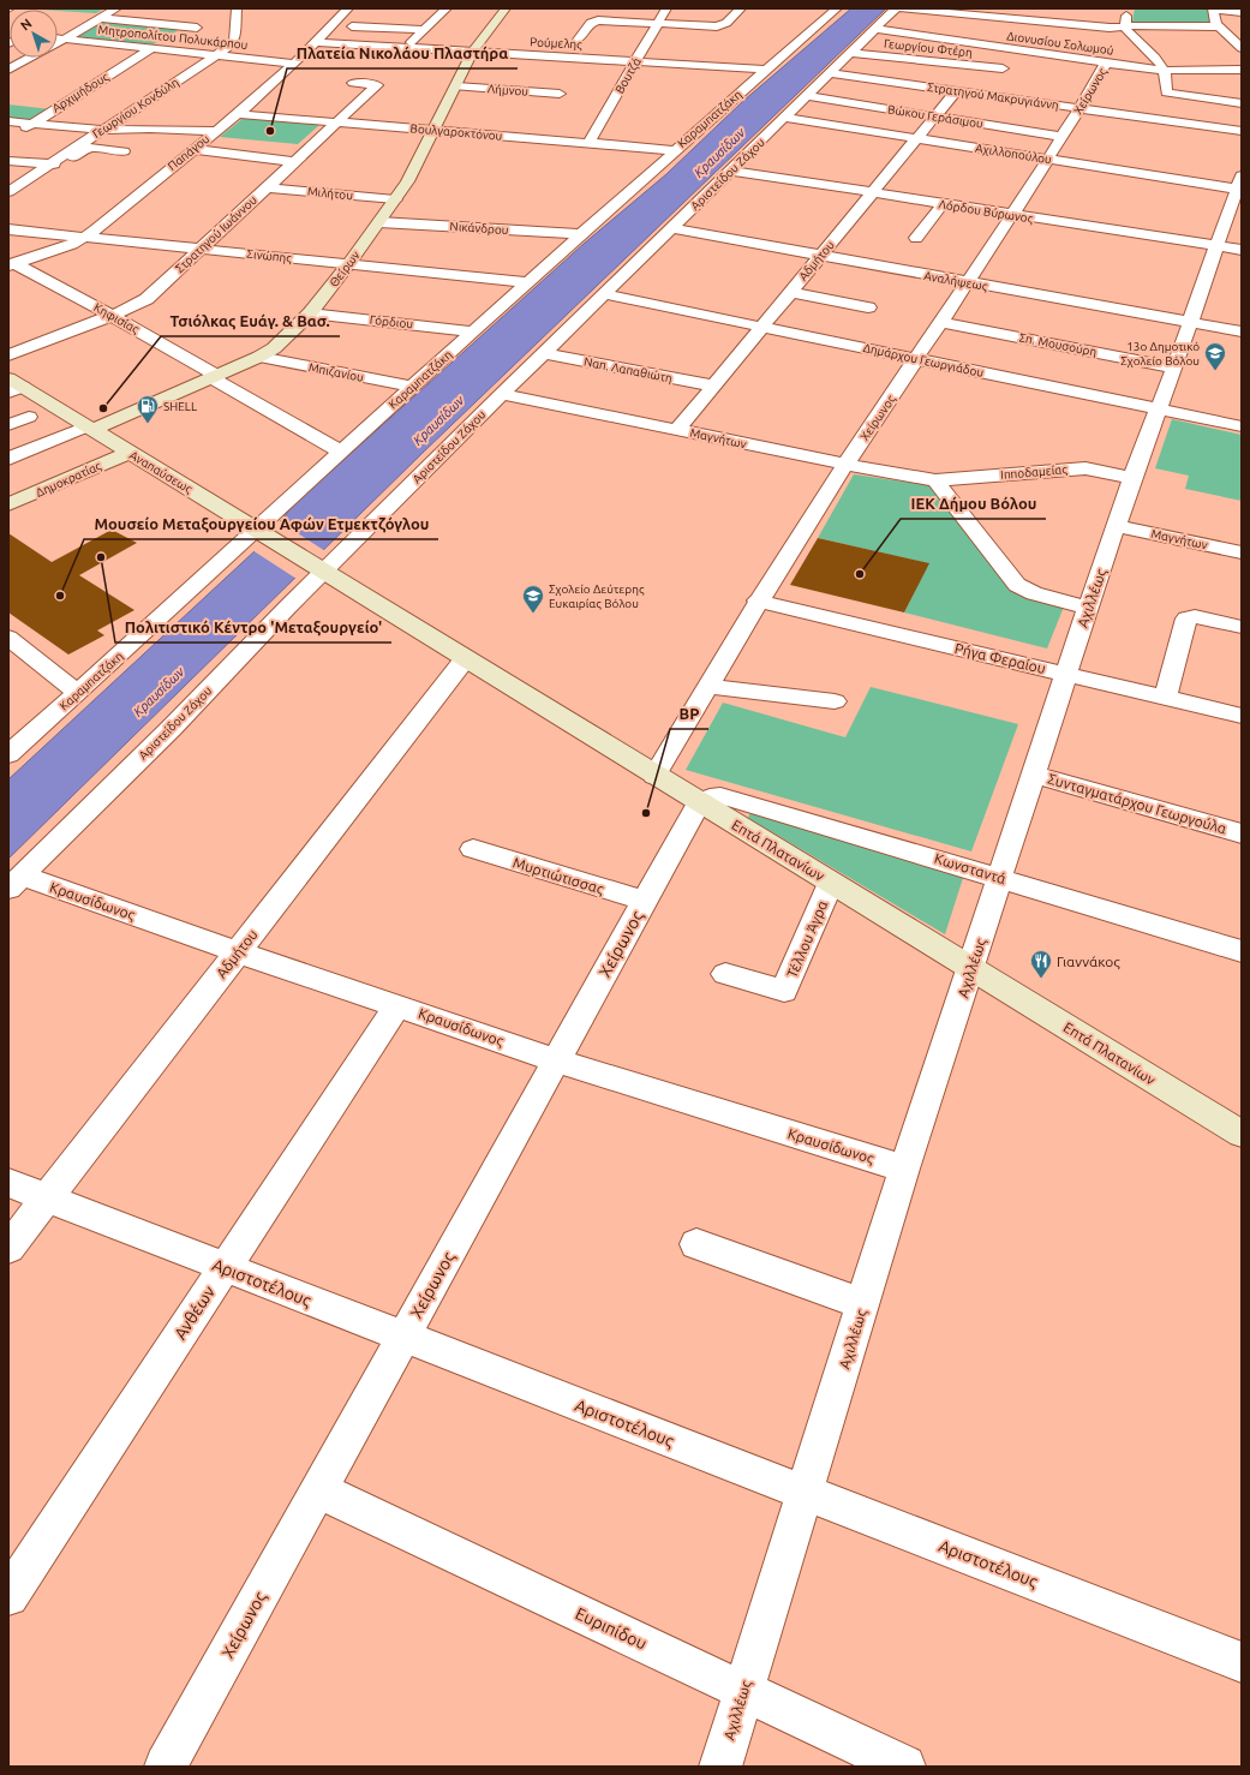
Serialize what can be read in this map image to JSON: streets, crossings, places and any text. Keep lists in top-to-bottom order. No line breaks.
{"streets":{"street":["Μητροπολίτου Πολυκάρπου","Ρούμελης","Διονυσίου Σολωμού","Γεωργίου Φτέρη","Βουτζά","Λήμνου","Χείρωνος","Αρχιμήδους","Στρατηγού Μακρυγιάννη","Γεωργίου Κονδύλη","Βώκου Γεράσιμου","Καραμπατζάκη","Βουλγαροκτόνου","Παπάγου","Αχιλλοπούλου","Αριστείδου Ζάχου","Μιλήτου","Λόρδου Βύρωνος","Νικάνδρου","Στρατηγού Ιωάννου","Σινώπης","Αδμήτου","Θείρων","Αναλήψεως","Κηφισίας","Γόρδιου","Σπ. Μουσούρη","Δημάρχου Γεωργιάδου","Ναπ. Λαπαθιώτη","Μπιζανίου","Μαγνήτων","Αναπαύσεως","Ιπποδαμείας","Δημοκρατίας","Αχιλλέως","Ρήγα Φεραίου","Συνταγματάρχου Γεωργούλα","Επτά Πλατανίων","Κωνσταντά","Μυρτιώτισσας","Κραυσίδωνος","Τέλλου Άγρα","Αριστοτέλους","Ανθέων","Ευριπίδου"]},"crossings":[["Μητροπολίτου Πολυκάρπου","Αρχιμήδους"],["Μητροπολίτου Πολυκάρπου","Γεωργίου Κονδύλη"],["Μητροπολίτου Πολυκάρπου","Παπάγου"],["Ρούμελης","Βουτζά"],["Ρούμελης","Καραμπατζάκη"],["Ρούμελης","Παπάγου"],["Ρούμελης","Θείρων"],["Διονυσίου Σολωμού","Χείρωνος"],["Διονυσίου Σολωμού","Αριστείδου Ζάχου"],["Γεωργίου Φτέρη","Αριστείδου Ζάχου"],["Βουτζά","Βουλγαροκτόνου"],["Λήμνου","Θείρων"],["Χείρωνος","Στρατηγού Μακρυγιάννη"],["Χείρωνος","Βώκου Γεράσιμου"],["Χείρωνος","Αχιλλοπούλου"],["Χείρωνος","Λόρδου Βύρωνος"],["Χείρωνος","Αναλήψεως"],["Χείρωνος","Σπ. Μουσούρη"],["Χείρωνος","Δημάρχου Γεωργιάδου"],["Χείρωνος","Μαγνήτων"],["Χείρωνος","Ρήγα Φεραίου"],["Χείρωνος","Επτά Πλατανίων"],["Χείρωνος","Κωνσταντά"],["Χείρωνος","Μυρτιώτισσας"],["Χείρωνος","Κραυσίδωνος"],["Χείρωνος","Αριστοτέλους"],["Χείρωνος","Ευριπίδου"],["Στρατηγού Μακρυγιάννη","Αριστείδου Ζάχου"],["Στρατηγού Μακρυγιάννη","Αδμήτου"],["Βώκου Γεράσιμου","Αριστείδου Ζάχου"],["Βώκου Γεράσιμου","Αδμήτου"],["Καραμπατζάκη","Βουλγαροκτόνου"],["Καραμπατζάκη","Νικάνδρου"],["Καραμπατζάκη","Σινώπης"],["Καραμπατζάκη","Κηφισίας"],["Καραμπατζάκη","Γόρδιου"],["Καραμπατζάκη","Μπιζανίου"],["Καραμπατζάκη","Αναπαύσεως"],["Βουλγαροκτόνου","Παπάγου"],["Βουλγαροκτόνου","Στρατηγού Ιωάννου"],["Βουλγαροκτόνου","Θείρων"],["Παπάγου","Σινώπης"],["Παπάγου","Κηφισίας"],["Αχιλλοπούλου","Αριστείδου Ζάχου"],["Αχιλλοπούλου","Αδμήτου"],["Αχιλλοπούλου","Αχιλλέως"],["Αριστείδου Ζάχου","Λόρδου Βύρωνος"],["Αριστείδου Ζάχου","Αναλήψεως"],["Αριστείδου Ζάχου","Δημάρχου Γεωργιάδου"],["Αριστείδου Ζάχου","Ναπ. Λαπαθιώτη"],["Αριστείδου Ζάχου","Μαγνήτων"],["Αριστείδου Ζάχου","Αναπαύσεως"],["Αριστείδου Ζάχου","Επτά Πλατανίων"],["Αριστείδου Ζάχου","Κραυσίδωνος"],["Μιλήτου","Στρατηγού Ιωάννου"],["Μιλήτου","Θείρων"],["Λόρδου Βύρωνος","Αδμήτου"],["Λόρδου Βύρωνος","Αχιλλέως"],["Νικάνδρου","Θείρων"],["Στρατηγού Ιωάννου","Σινώπης"],["Στρατηγού Ιωάννου","Κηφισίας"],["Σινώπης","Θείρων"],["Αδμήτου","Αναλήψεως"],["Αδμήτου","Δημάρχου Γεωργιάδου"],["Αδμήτου","Ναπ. Λαπαθιώτη"],["Αδμήτου","Μαγνήτων"],["Αδμήτου","Επτά Πλατανίων"],["Αδμήτου","Κραυσίδωνος"],["Αδμήτου","Αριστοτέλους"],["Θείρων","Κηφισίας"],["Θείρων","Γόρδιου"],["Θείρων","Μπιζανίου"],["Θείρων","Αναπαύσεως"],["Αναλήψεως","Αχιλλέως"],["Σπ. Μουσούρη","Αχιλλέως"],["Δημάρχου Γεωργιάδου","Αχιλλέως"],["Μαγνήτων","Ιπποδαμείας"],["Μαγνήτων","Αχιλλέως"],["Αναπαύσεως","Δημοκρατίας"],["Αναπαύσεως","Επτά Πλατανίων"],["Ιπποδαμείας","Αχιλλέως"],["Αχιλλέως","Ρήγα Φεραίου"],["Αχιλλέως","Συνταγματάρχου Γεωργούλα"],["Αχιλλέως","Επτά Πλατανίων"],["Αχιλλέως","Κωνσταντά"],["Αχιλλέως","Κραυσίδωνος"],["Αχιλλέως","Αριστοτέλους"],["Αχιλλέως","Ευριπίδου"],["Επτά Πλατανίων","Κωνσταντά"],["Επτά Πλατανίων","Τέλλου Άγρα"],["Κραυσίδωνος","Ανθέων"],["Αριστοτέλους","Ανθέων"]],"water":["Κραυσίδων"],"places":{"other":["Πλατεία Νικολάου Πλαστήρα","Τσιόλκας Ευάγ. & Βασ.","Πολιτιστικό Κέντρο 'Μεταξουργείο'","ΙΕΚ Δήμου Βόλου","Μουσείο Μεταξουργείου Αφών Ετμεκτζόγλου","BP"],"school or university":["13o Δημοτικό Σχολείο Βόλου","Σχολείο Δεύτερης Ευκαιρίας Βόλου"],"fuel station":["SHELL"],"restaurant":["Γιαννάκος"]},"north":"top left"}
